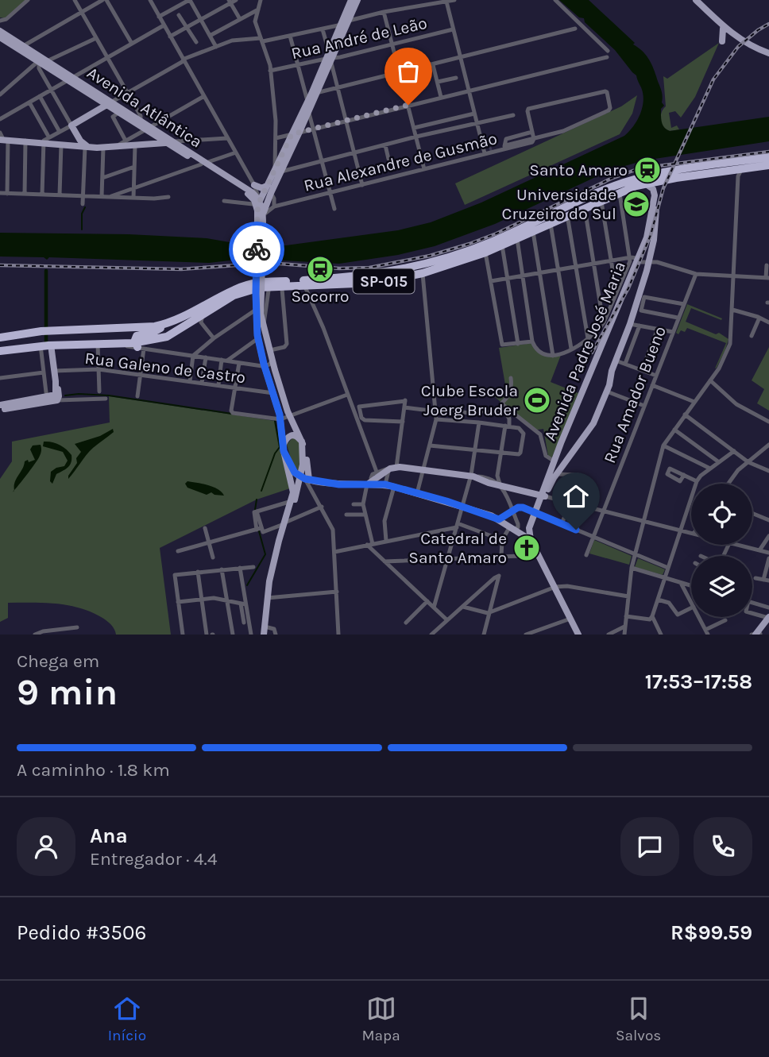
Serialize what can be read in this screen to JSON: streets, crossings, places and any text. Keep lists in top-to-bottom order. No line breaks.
{"streets":{"highway":["SP-015"],"main road":["Avenida Atlântica","Avenida Padre José Maria"],"street":["Rua André de Leão","Rua Alexandre de Gusmão","Rua Galeno de Castro","Rua Amador Bueno"]},"crossings":[["SP-015","Avenida Padre José Maria"]],"places":{"station":["Santo Amaro","Socorro"],"school or university":["Universidade Cruzeiro do Sul"],"sports":["Clube Escola Joerg Bruder"],"church":["Catedral de Santo Amaro"]},"page":{"heading":["9 min","Chega em","17:53–17:58"],"panel":["Ana","Entregador · 4.4","Pedido #3506","R$99.59"],"bar":"A caminho · 1.8 km","tabs":["Início","Mapa","Salvos"]}}
